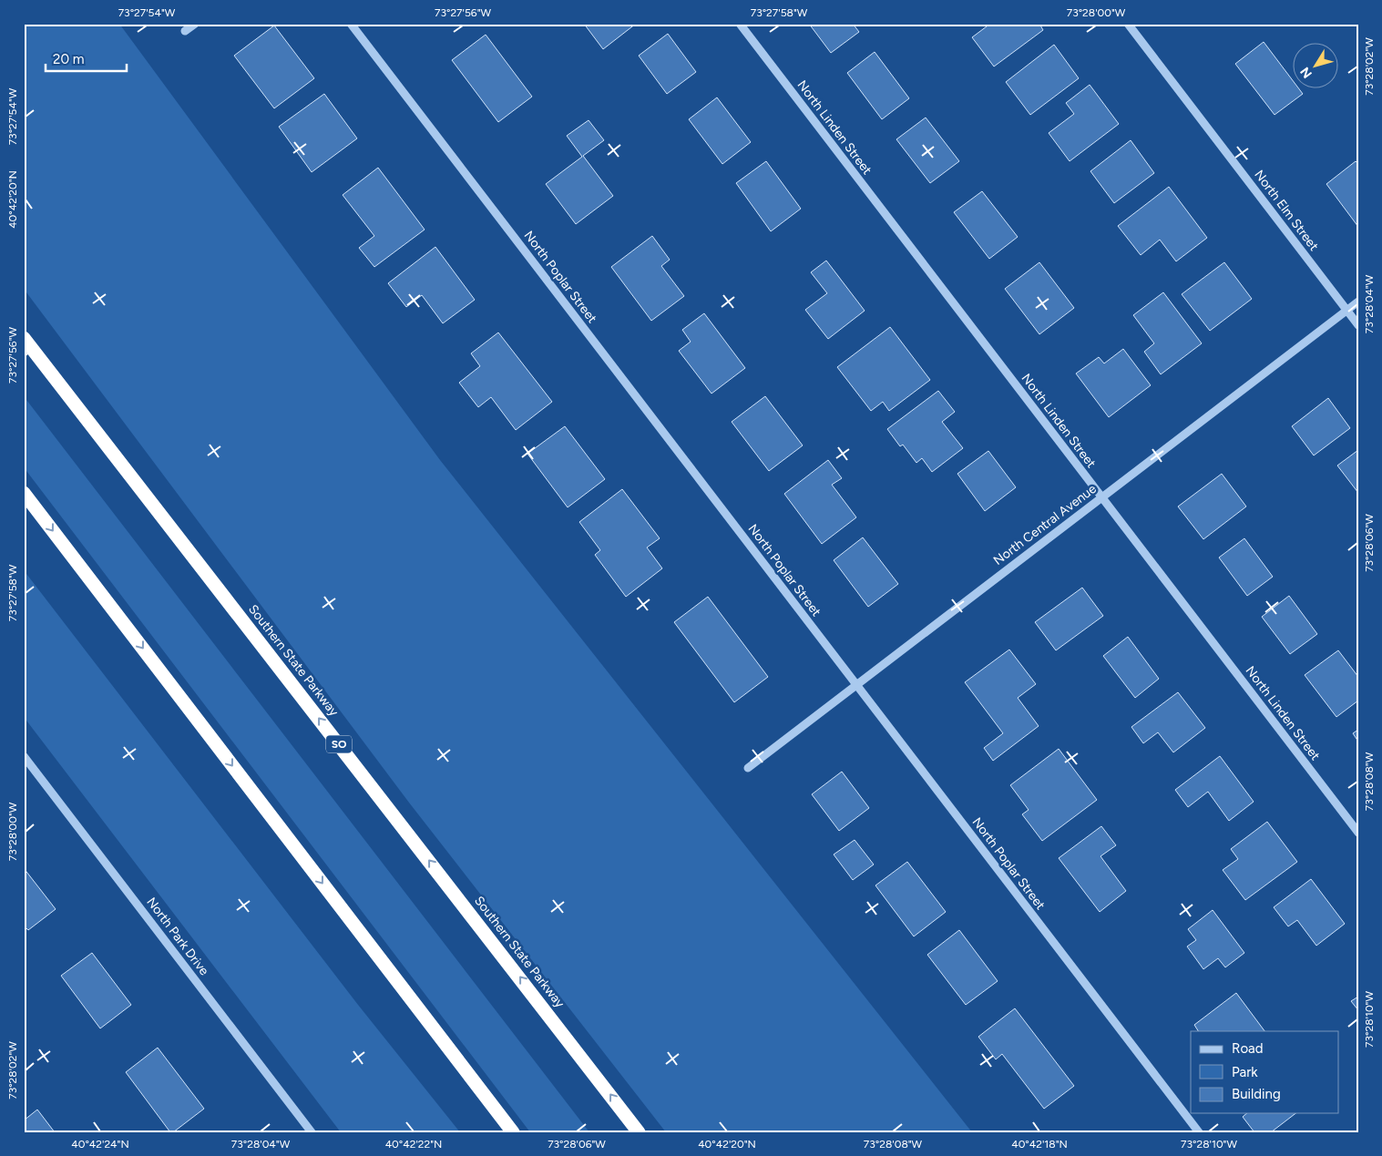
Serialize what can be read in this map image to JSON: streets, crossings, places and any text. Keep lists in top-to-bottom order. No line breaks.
{"streets":{"highway":["Southern State Parkway","SO"],"street":["North Linden Street","North Elm Street","North Poplar Street","North Central Avenue","North Park Drive"]},"crossings":[["North Linden Street","North Central Avenue"],["North Elm Street","North Central Avenue"],["North Poplar Street","North Central Avenue"]],"legend":["Road","Park","Building"],"scale_bar":"20 m","north":"bottom left","coordinates":["73°27'54\"W","73°27'56\"W","73°27'58\"W","73°28'00\"W","73°28'02\"W","40°42'20\"N","73°28'04\"W","73°28'06\"W","73°28'08\"W","73°28'10\"W","40°42'24\"N","40°42'22\"N","40°42'18\"N"]}
